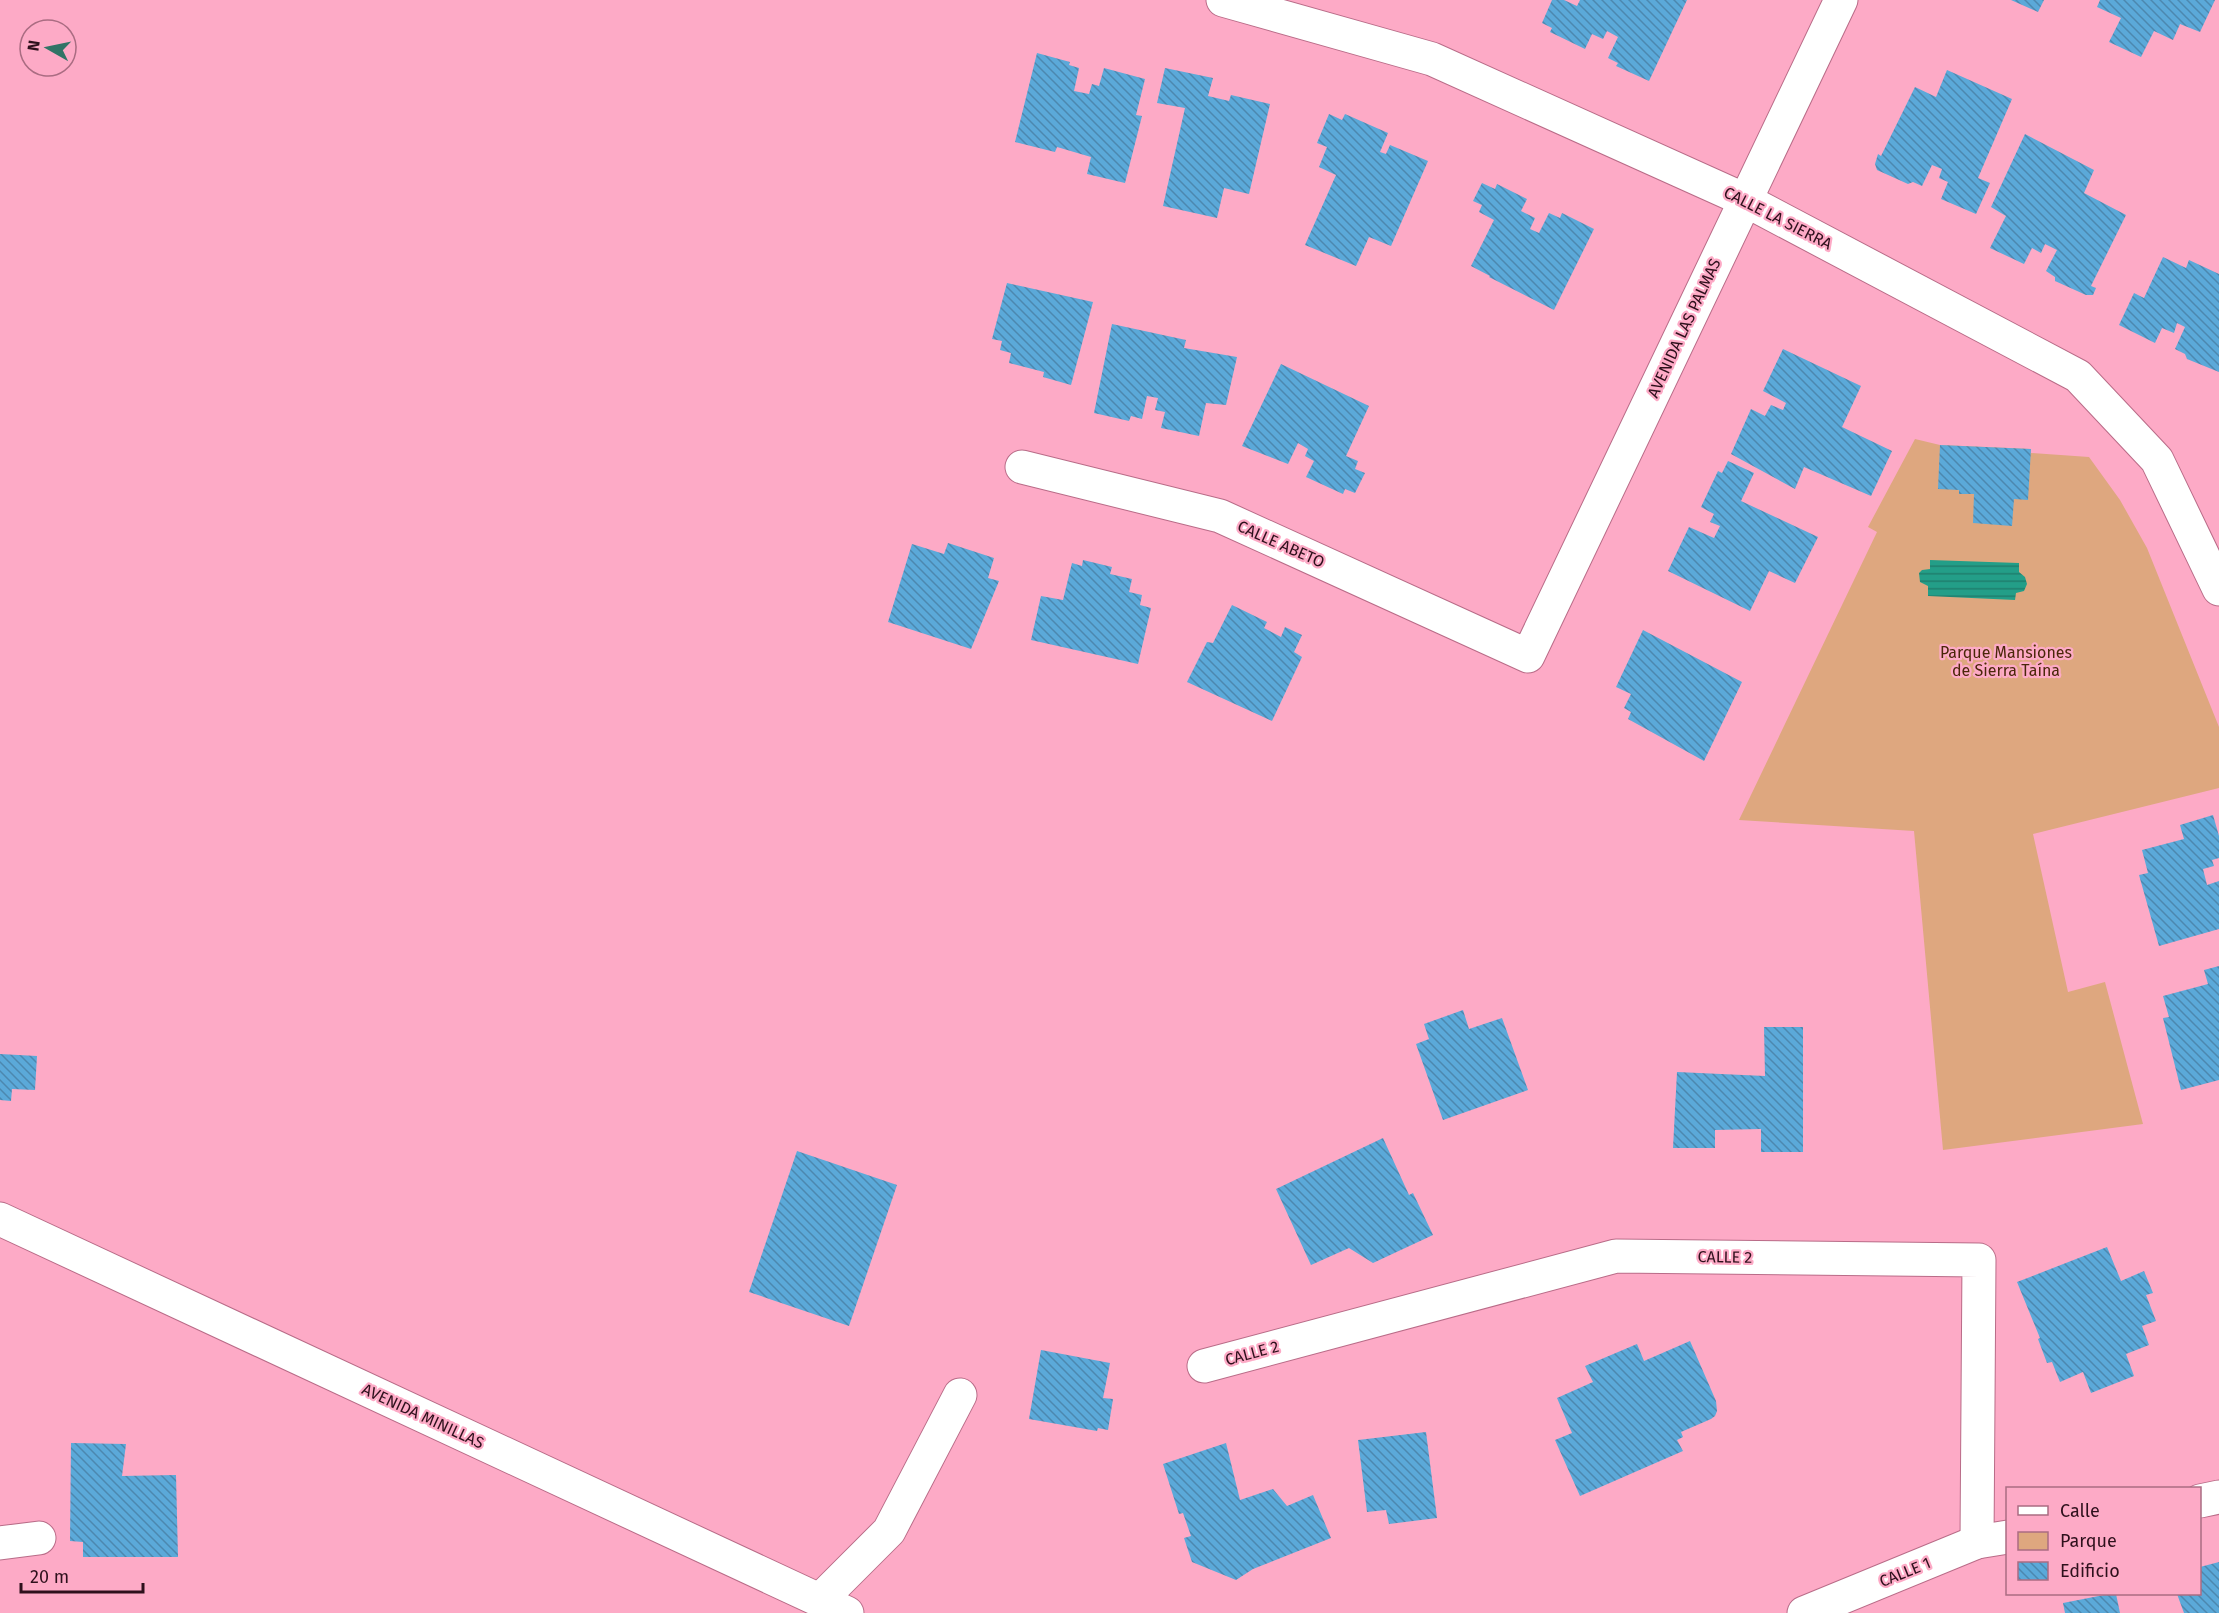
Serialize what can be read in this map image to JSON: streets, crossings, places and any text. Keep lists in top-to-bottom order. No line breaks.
{"streets":{"street":["CALLE LA SIERRA","AVENIDA LAS PALMAS","CALLE ABETO","CALLE 2","AVENIDA MINILLAS","CALLE 1"]},"crossings":[["CALLE LA SIERRA","AVENIDA LAS PALMAS"],["AVENIDA LAS PALMAS","CALLE ABETO"],["CALLE 2","CALLE 1"]],"parks":["Parque Mansiones de Sierra Taína"],"legend":["Calle","Parque","Edificio"],"scale_bar":"20 m","north":"left"}
